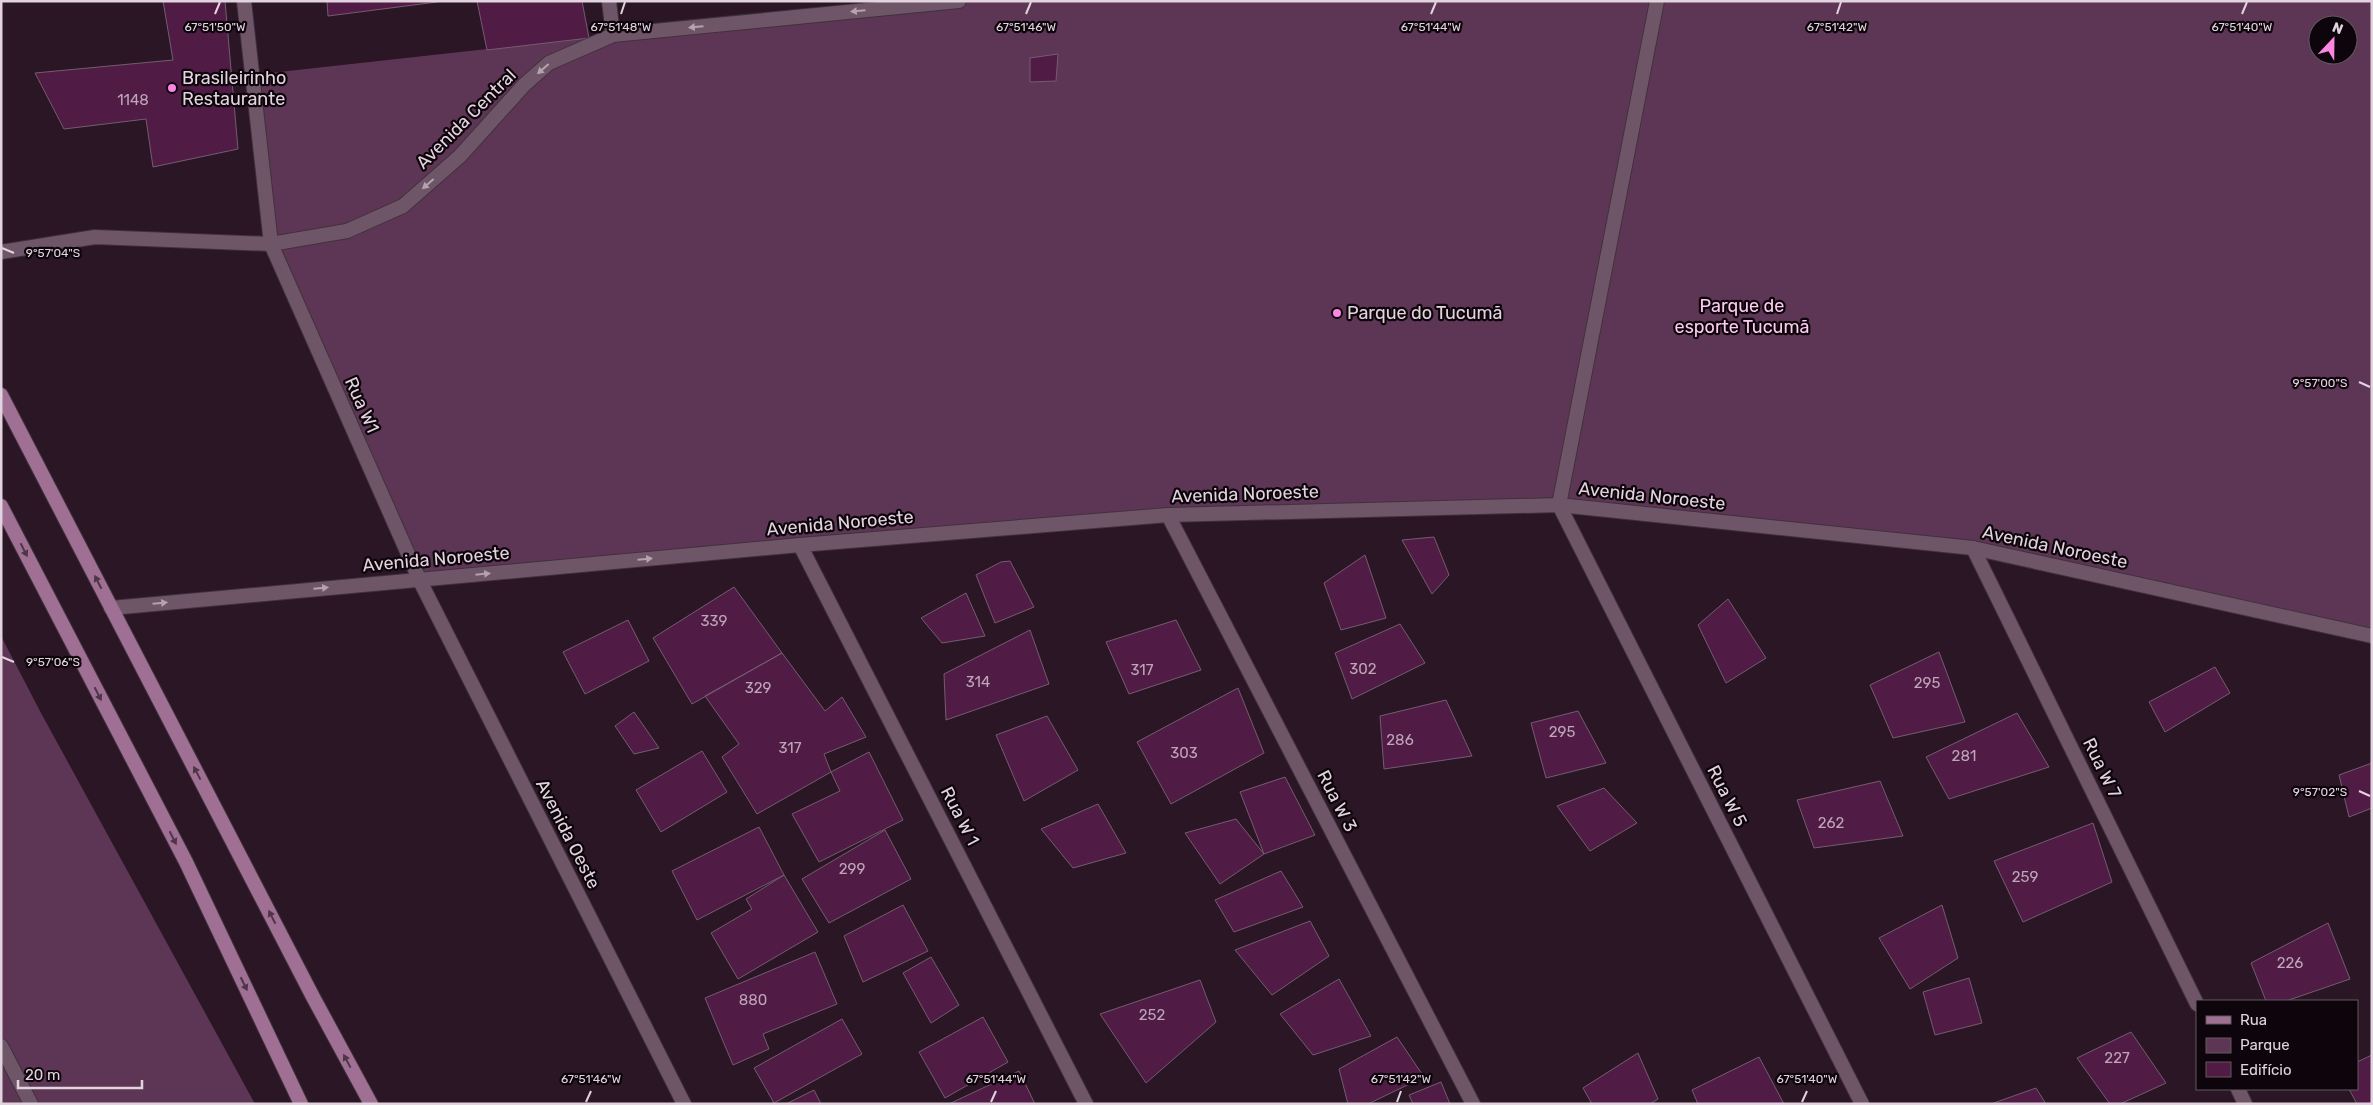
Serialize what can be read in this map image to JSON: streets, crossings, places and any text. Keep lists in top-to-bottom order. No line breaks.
{"streets":{"street":["Avenida Central","Rua W1","Avenida Noroeste","Rua W 7","Rua W 5","Rua W 3","Rua W 1","Avenida Oeste"]},"crossings":[["Avenida Central","Rua W1"],["Rua W1","Avenida Noroeste"],["Rua W1","Avenida Oeste"],["Avenida Noroeste","Rua W 7"],["Avenida Noroeste","Rua W 5"],["Avenida Noroeste","Rua W 3"],["Avenida Noroeste","Rua W 1"],["Avenida Noroeste","Avenida Oeste"]],"one_way":["Avenida Central"],"parks":["Parque de esporte Tucumã"],"places":["Brasileirinho Restaurante","Parque do Tucumã"],"house_numbers":["1148","339","302","317","314","295","329","295","286","317","303","281","262","299","259","226","880","252","227"],"legend":["Rua","Parque","Edifício"],"scale_bar":"20 m","north":"top","coordinates":["67°51'46\"W","67°51'44\"W","67°51'42\"W","67°51'40\"W","67°51'50\"W","67°51'48\"W","9°57'04\"S","9°57'00\"S","9°57'06\"S","9°57'02\"S"]}
